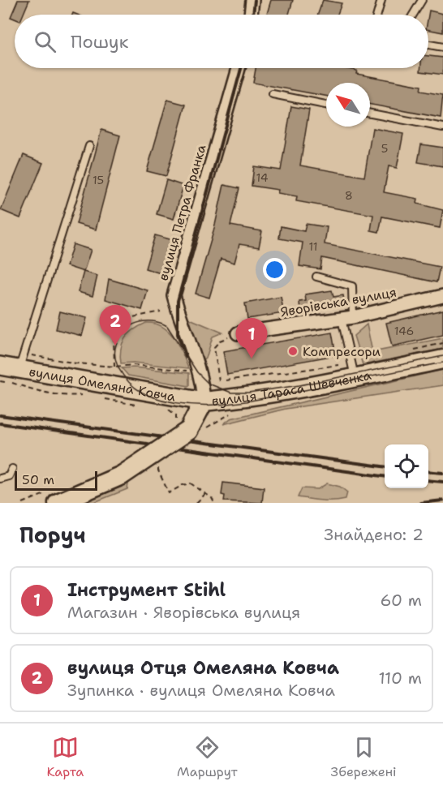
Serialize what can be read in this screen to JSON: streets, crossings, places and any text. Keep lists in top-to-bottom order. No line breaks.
{"streets":{"main road":["вулиця Омеляна Ковча","вулиця Тараса Шевченка"],"street":["вулиця Петра Франка","Яворівська вулиця"]},"crossings":[["вулиця Петра Франка","вулиця Омеляна Ковча"],["вулиця Петра Франка","вулиця Тараса Шевченка"],["вулиця Омеляна Ковча","вулиця Тараса Шевченка"]],"places":["Компресори"],"house_numbers":["5","14","15","8","11","146"],"scale_bar":"50 m","north":"top left","page":{"search":"Пошук","pins":["2","1"],"scale":"50 m","heading":["Поруч","Знайдено: 2"],"list":[{"mark":"1","name":"Інструмент Stihl","note":"Магазин · Яворівська вулиця","value":"60 m"},{"mark":"2","name":"вулиця Отця Омеляна Ковча","note":"Зупинка · вулиця Омеляна Ковча","value":"110 m"}],"nav":["Карта","Маршрут","Збережені"]}}
